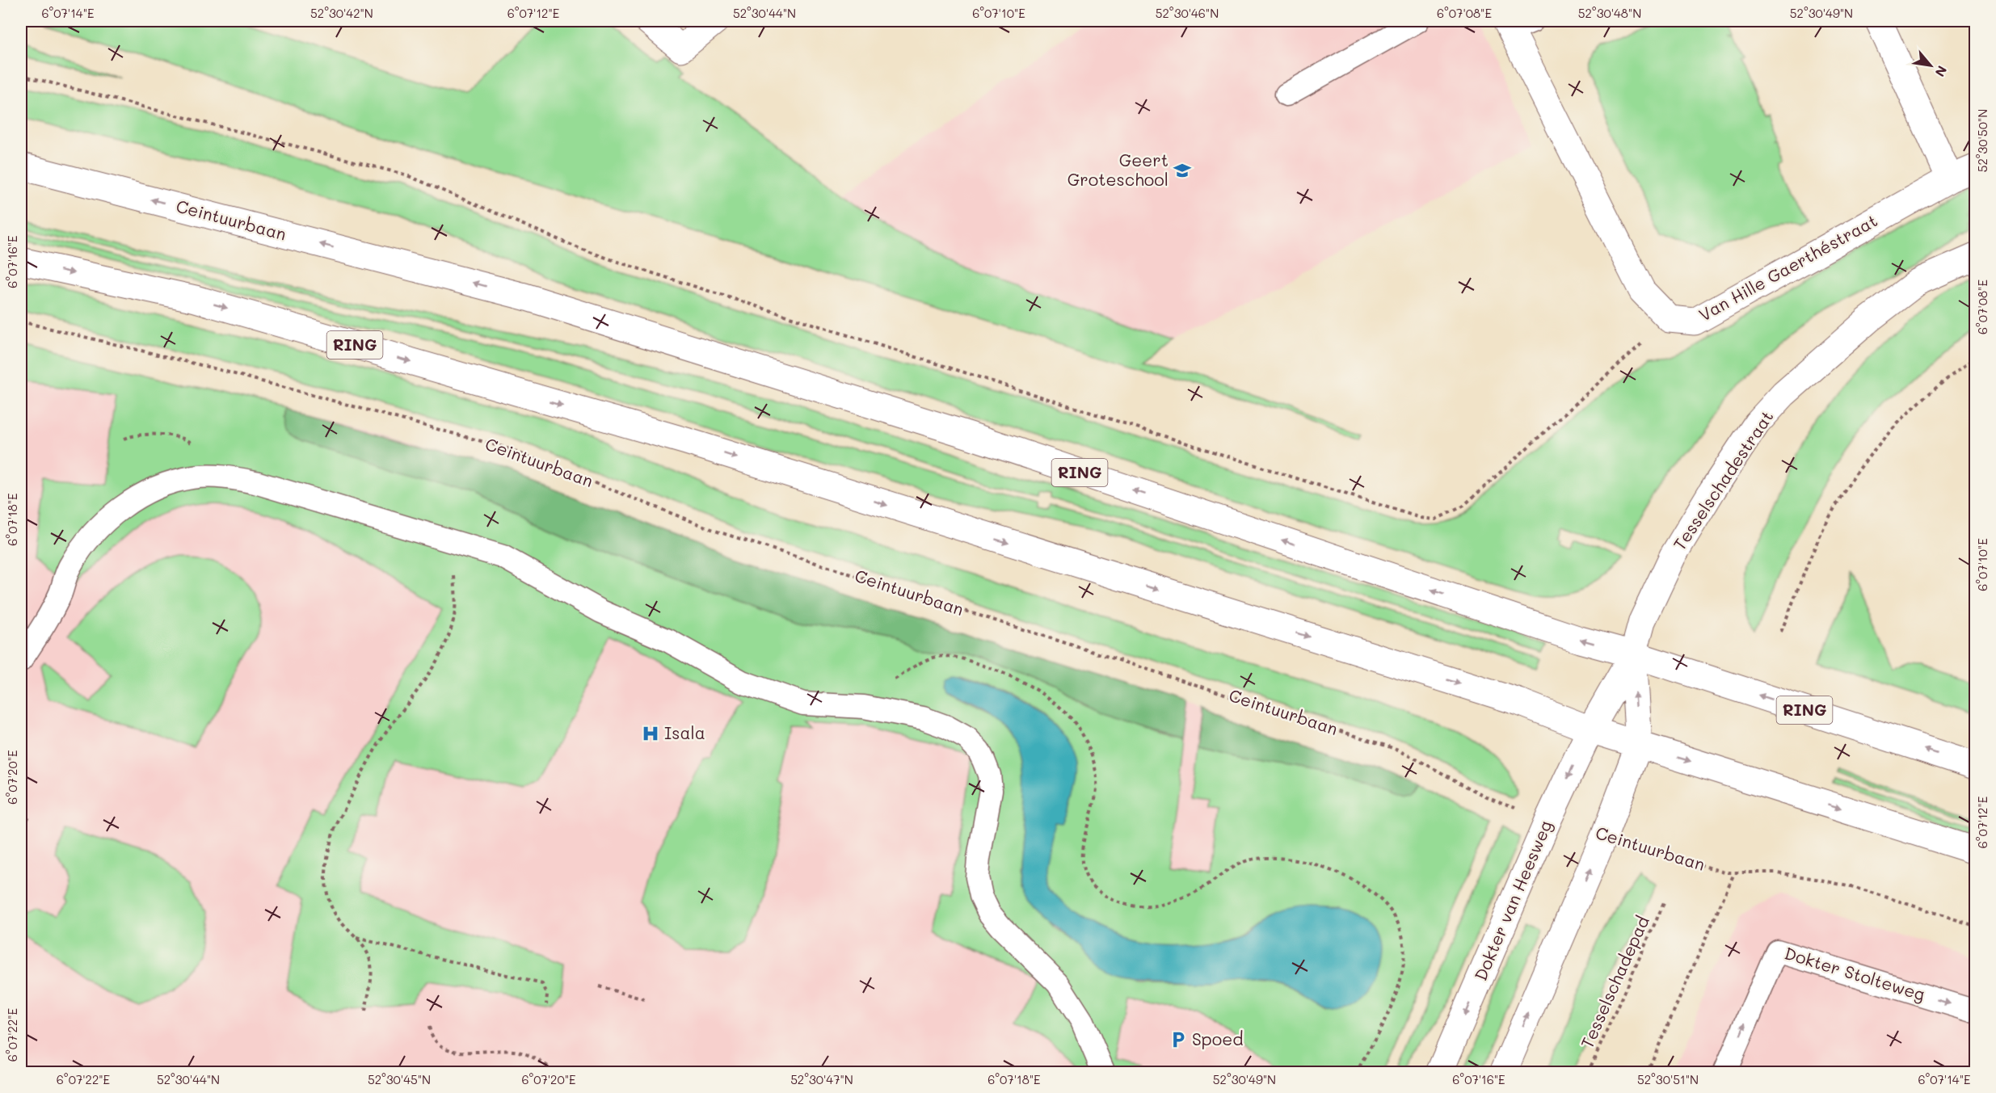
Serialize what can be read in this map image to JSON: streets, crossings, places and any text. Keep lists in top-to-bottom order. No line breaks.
{"streets":{"main road":["Ceintuurbaan","Van Hille Gaerthéstraat","RING","Tesselschadestraat","Dokter van Heesweg"],"lane":["Dokter Stolteweg"],"path":["Tesselschadepad"]},"crossings":[["Ceintuurbaan","Tesselschadestraat"],["Ceintuurbaan","Dokter van Heesweg"],["RING","Dokter van Heesweg"]],"places":{"school or university":["Geert Groteschool"],"hospital":["Isala"],"parking":["Spoed"]},"north":"bottom right","coordinates":["6°07'14\"E","52°30'42\"N","6°07'12\"E","52°30'44\"N","6°07'10\"E","52°30'46\"N","6°07'08\"E","52°30'48\"N","52°30'49\"N","52°30'50\"N","6°07'16\"E","6°07'18\"E","6°07'20\"E","6°07'22\"E","52°30'45\"N","52°30'47\"N","52°30'51\"N"]}
